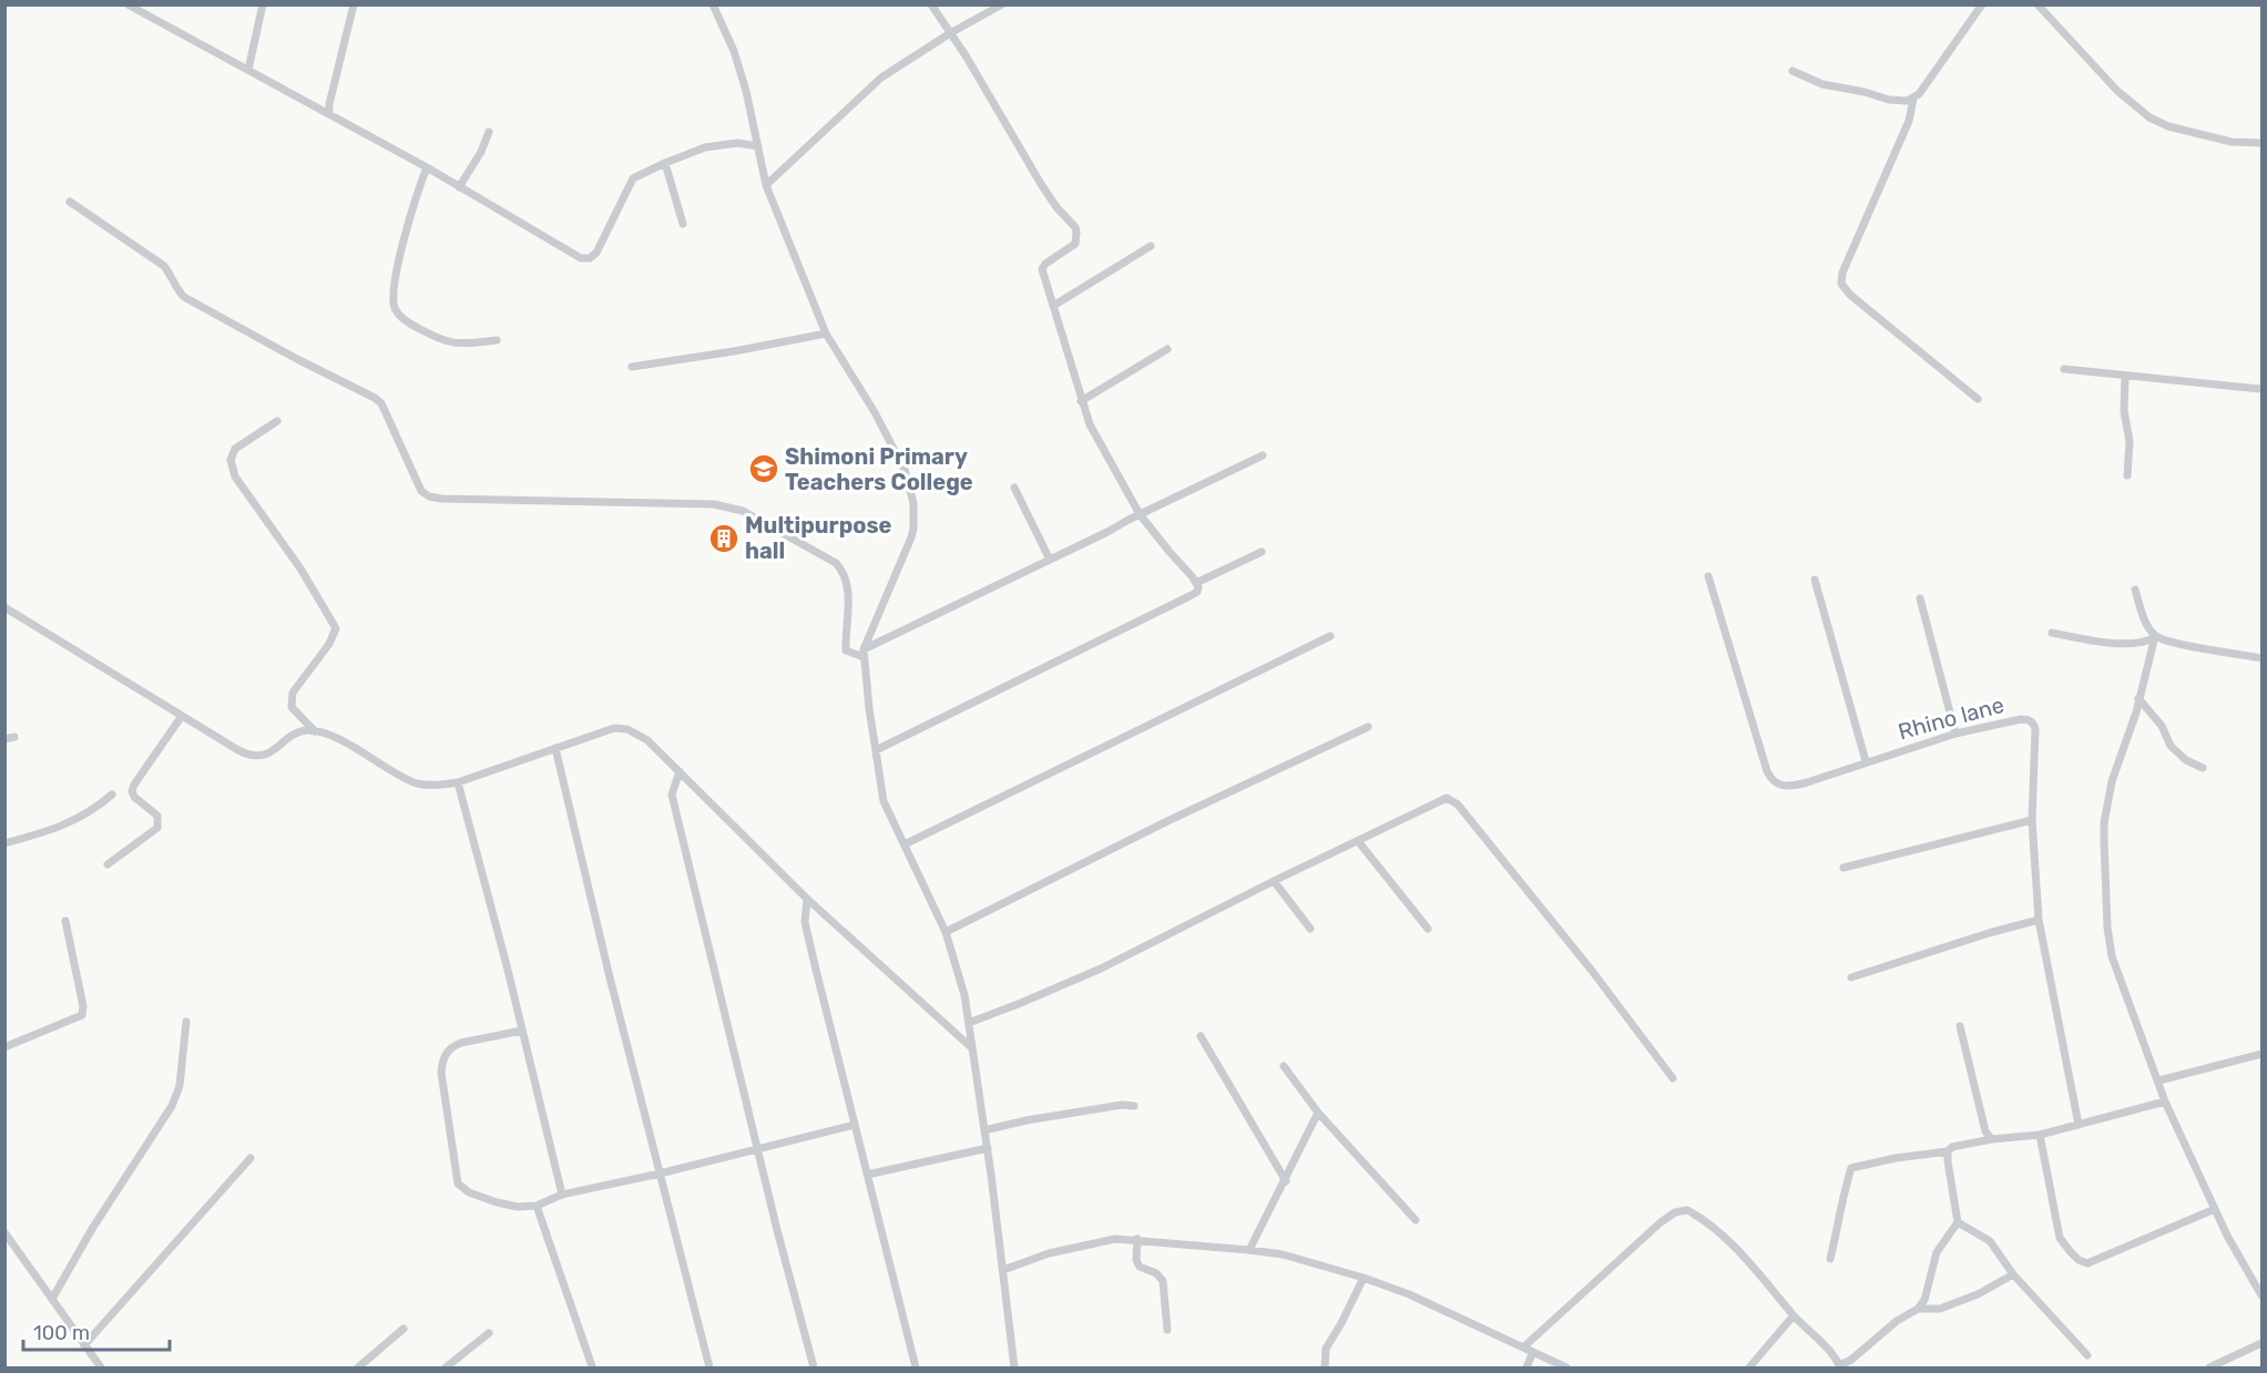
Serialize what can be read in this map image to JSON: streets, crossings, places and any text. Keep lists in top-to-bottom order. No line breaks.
{"streets":{"street":["Rhino lane"]},"places":{"school or university":["Shimoni Primary Teachers College"],"building":["Multipurpose hall"]},"scale_bar":"100 m"}
